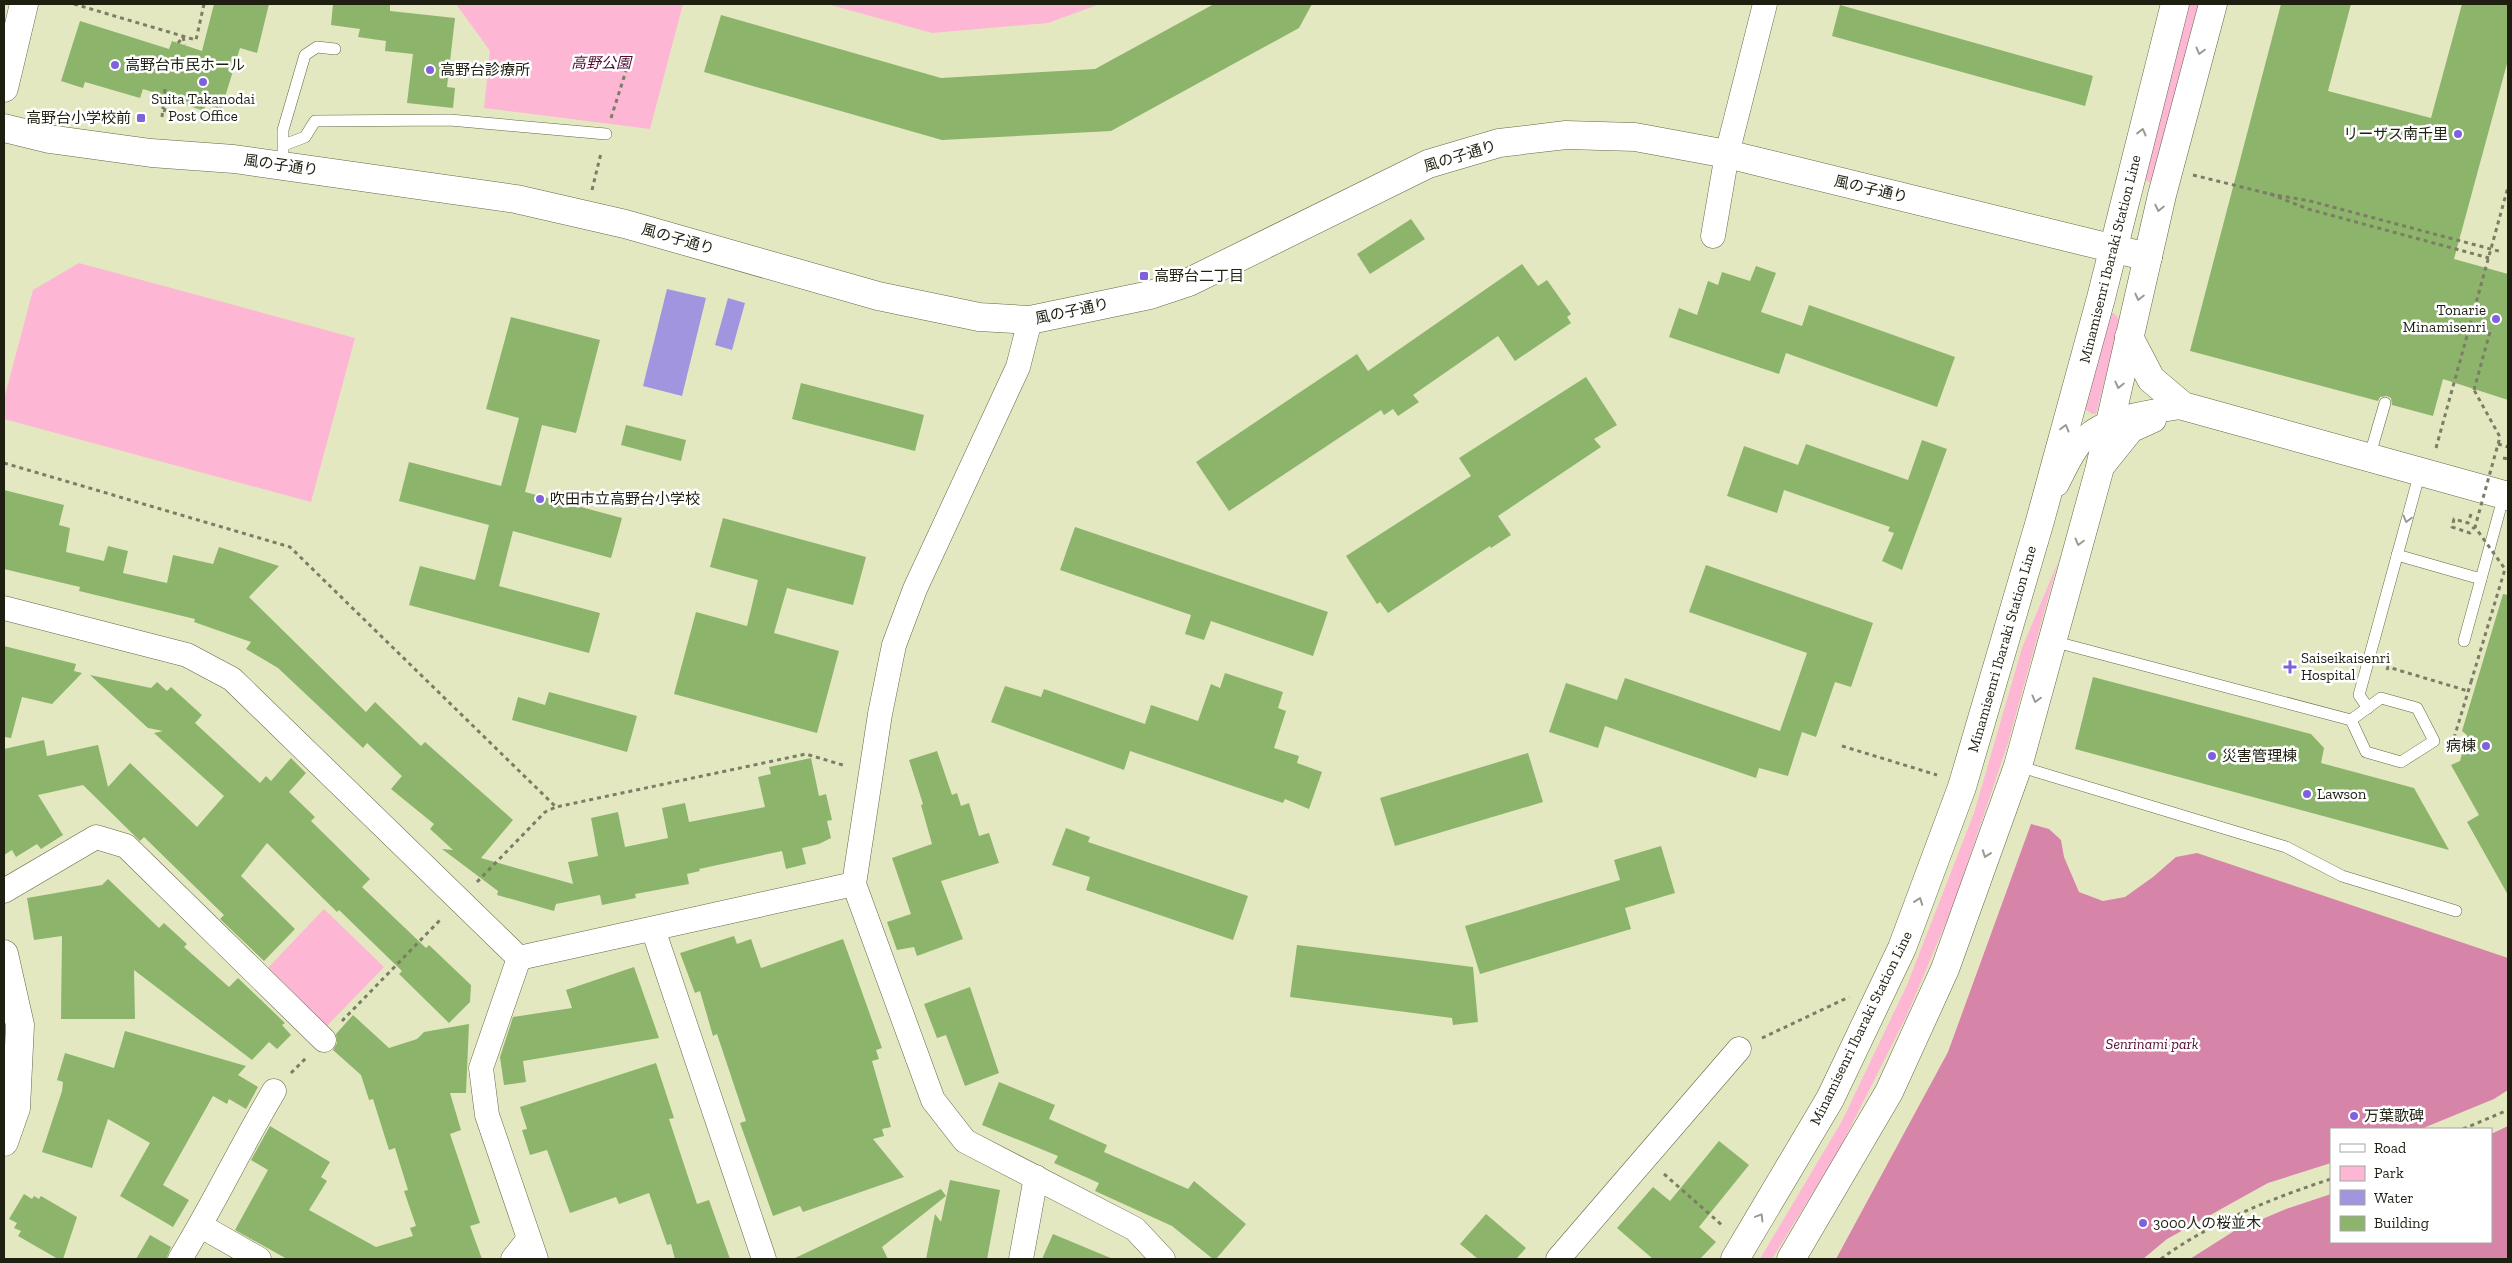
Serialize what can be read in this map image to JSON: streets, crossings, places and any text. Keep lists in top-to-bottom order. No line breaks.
{"streets":{"street":["風の子通り","Minamisenri Ibaraki Station Line"]},"crossings":[["風の子通り","Minamisenri Ibaraki Station Line"]],"parks":["高野公園","Senrinami park"],"places":{"other":["高野台市民ホール","高野台診療所","Suita Takanodai Post Office","リーザス南千里","Tonarie Minamisenri","吹田市立高野台小学校","病棟","災害管理棟","Lawson","万葉歌碑","3000人の桜並木"],"transit":["高野台小学校前","高野台二丁目"],"health":["Saiseikaisenri Hospital"]},"legend":["Road","Park","Water","Building"]}
